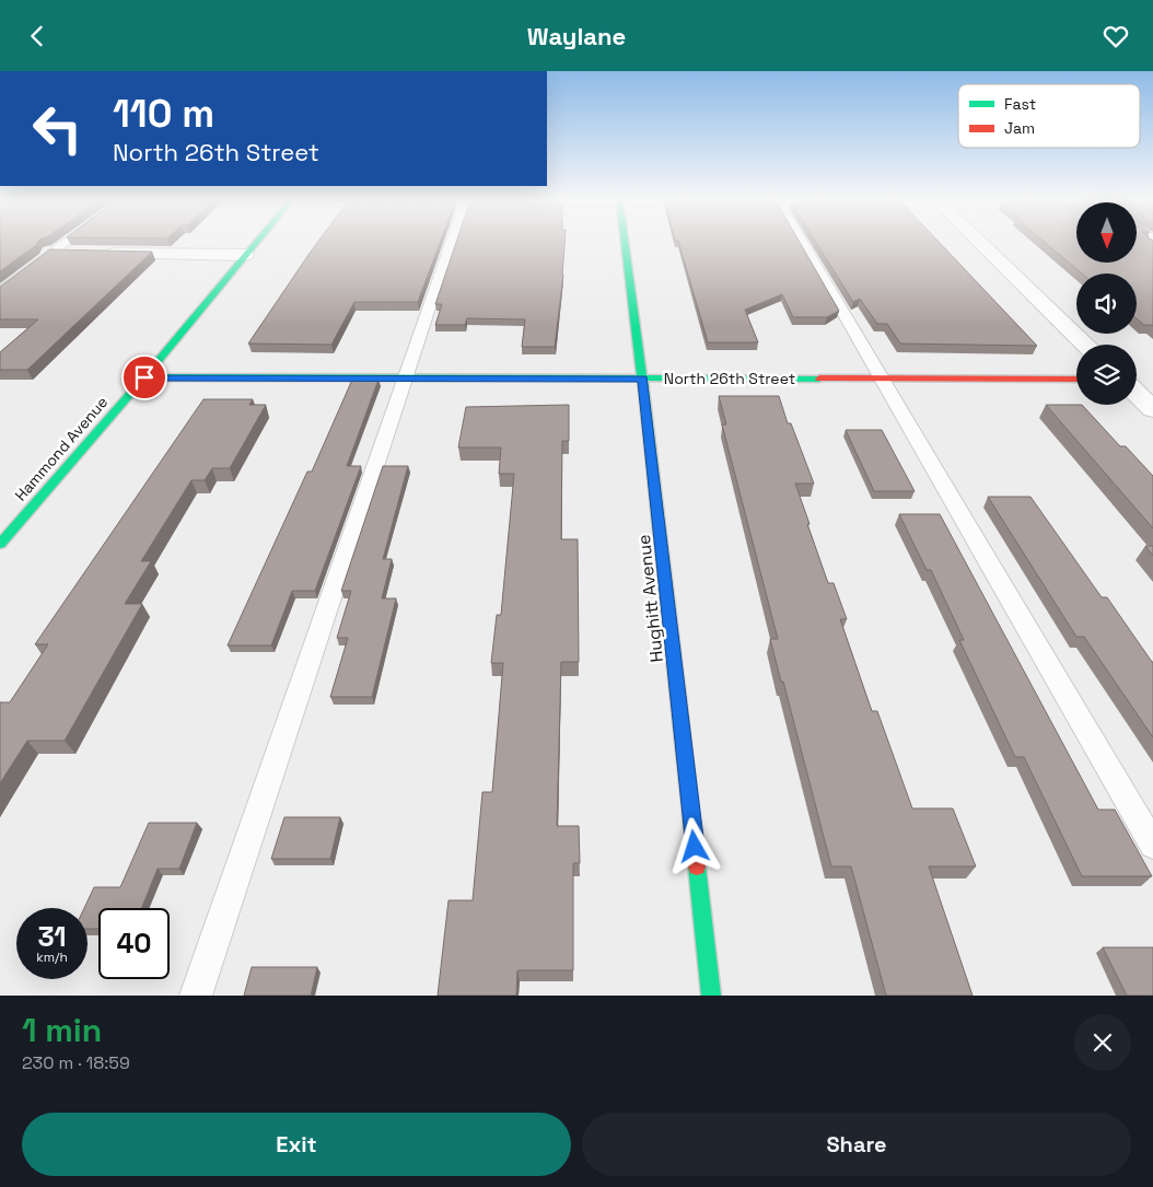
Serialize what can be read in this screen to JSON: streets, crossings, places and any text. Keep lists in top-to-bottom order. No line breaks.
{"streets":{"street":["North 26th Street","Hammond Avenue","Hughitt Avenue"]},"crossings":[["North 26th Street","Hammond Avenue"],["North 26th Street","Hughitt Avenue"]],"legend":["Fast","Jam"],"north":"bottom","page":{"header":"Waylane","turn":["110 m","North 26th Street"],"speed":"31 km/h","limit":"40","heading":["1 min","230 m · 18:59"],"buttons":["Exit","Share"]}}
